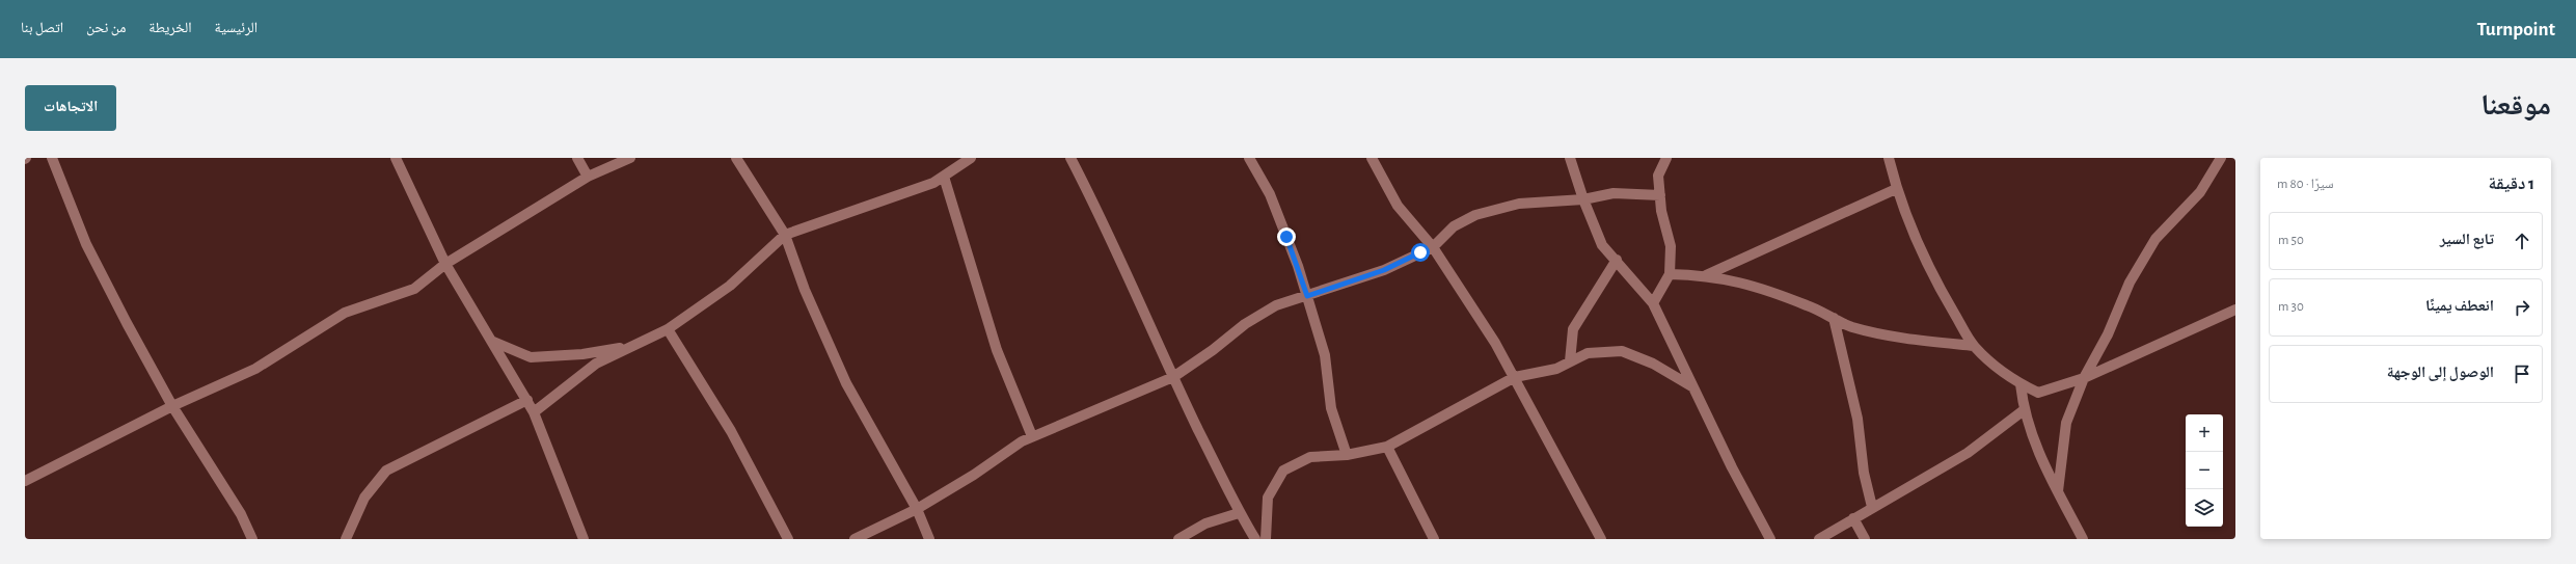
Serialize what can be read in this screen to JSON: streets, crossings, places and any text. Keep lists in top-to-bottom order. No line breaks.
{"page":{"header":"Turnpoint","nav":["الرئيسية","الخريطة","من نحن","اتصل بنا"],"title":"موقعنا","buttons":"الاتجاهات","heading":["1 دقيقة","سيرًا · 80 m"],"list":[["تابع السير","50 m"],["انعطف يمينًا","30 m"],"الوصول إلى الوجهة"],"map_buttons":["+","−"]}}
